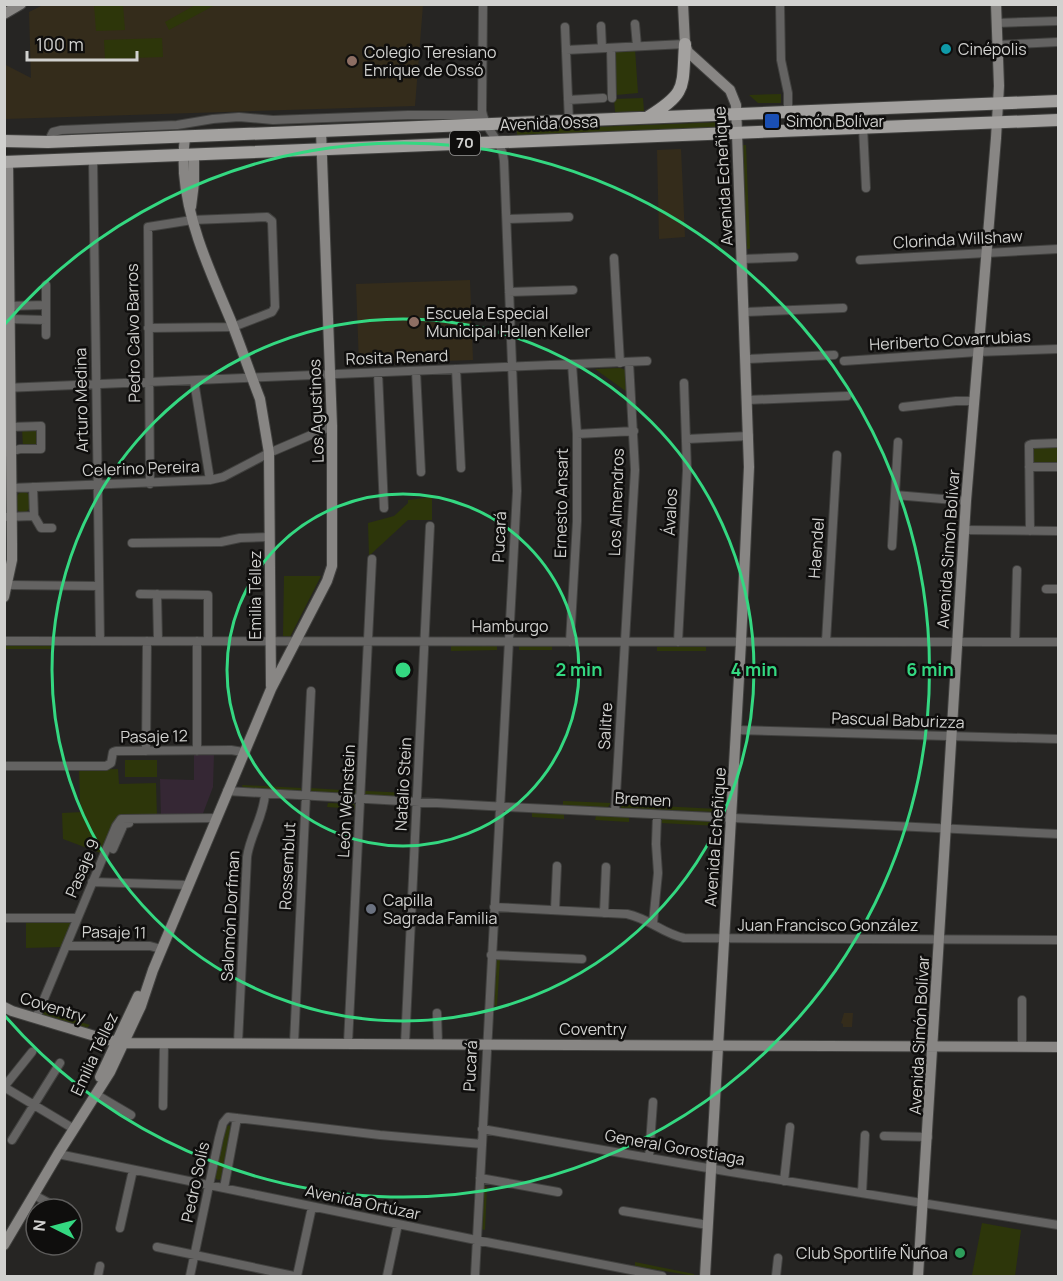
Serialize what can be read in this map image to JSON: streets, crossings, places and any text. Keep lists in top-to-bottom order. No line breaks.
{"streets":{"main road":["Avenida Ossa","70"],"street":["Avenida Echeñique","Clorinda Willshaw","Pedro Calvo Barros","Heriberto Covarrubias","Rosita Renard","Arturo Medina","Los Agustinos","Celerino Pereira","Los Almendros","Ernesto Ansart","Ávalos","Pucará","Haendel","Avenida Simón Bolívar","Emilia Téllez","Hamburgo","Pascual Baburizza","Salitre","Pasaje 12","Natalio Stein","Bremen","León Weinstein","Rossemblut","Pasaje 9","Salomón Dorfman","Juan Francisco González","Pasaje 11","Coventry","General Gorostiaga","Pedro Solís","Avenida Ortúzar"]},"crossings":[["Avenida Ossa","Avenida Echeñique"],["Avenida Ossa","Arturo Medina"],["Avenida Ossa","Los Agustinos"],["Avenida Ossa","Pucará"],["Avenida Ossa","Avenida Simón Bolívar"],["Avenida Ossa","Emilia Téllez"],["Avenida Echeñique","Hamburgo"],["Avenida Echeñique","Pascual Baburizza"],["Avenida Echeñique","Bremen"],["Avenida Echeñique","Juan Francisco González"],["Avenida Echeñique","Coventry"],["Avenida Echeñique","General Gorostiaga"],["Clorinda Willshaw","Avenida Simón Bolívar"],["Pedro Calvo Barros","Rosita Renard"],["Pedro Calvo Barros","Celerino Pereira"],["Pedro Calvo Barros","Emilia Téllez"],["Heriberto Covarrubias","Avenida Simón Bolívar"],["Rosita Renard","Arturo Medina"],["Rosita Renard","Los Agustinos"],["Rosita Renard","Los Almendros"],["Rosita Renard","Ernesto Ansart"],["Rosita Renard","Pucará"],["Rosita Renard","Emilia Téllez"],["Arturo Medina","Celerino Pereira"],["Arturo Medina","Hamburgo"],["Los Agustinos","Celerino Pereira"],["Los Agustinos","Emilia Téllez"],["Los Agustinos","Hamburgo"],["Celerino Pereira","Emilia Téllez"],["Los Almendros","Hamburgo"],["Los Almendros","Salitre"],["Ernesto Ansart","Hamburgo"],["Ávalos","Hamburgo"],["Pucará","Hamburgo"],["Pucará","Bremen"],["Pucará","Juan Francisco González"],["Pucará","Coventry"],["Pucará","General Gorostiaga"],["Pucará","Avenida Ortúzar"],["Haendel","Hamburgo"],["Avenida Simón Bolívar","Hamburgo"],["Avenida Simón Bolívar","Pascual Baburizza"],["Avenida Simón Bolívar","Bremen"],["Avenida Simón Bolívar","Juan Francisco González"],["Avenida Simón Bolívar","Coventry"],["Avenida Simón Bolívar","General Gorostiaga"],["Emilia Téllez","Hamburgo"],["Emilia Téllez","Pasaje 12"],["Emilia Téllez","Bremen"],["Emilia Téllez","Pasaje 9"],["Emilia Téllez","Pasaje 11"],["Emilia Téllez","Coventry"],["Emilia Téllez","Avenida Ortúzar"],["Hamburgo","Salitre"],["Hamburgo","Natalio Stein"],["Hamburgo","León Weinstein"],["Salitre","Bremen"],["Natalio Stein","Bremen"],["Natalio Stein","Coventry"],["Bremen","León Weinstein"],["Bremen","Rossemblut"],["Bremen","Salomón Dorfman"],["León Weinstein","Coventry"],["Rossemblut","Coventry"],["Pasaje 9","Pasaje 11"],["Pasaje 9","Coventry"],["Salomón Dorfman","Coventry"],["Pedro Solís","Avenida Ortúzar"]],"places":{"other":["Cinépolis","Colegio Teresiano Enrique de Ossó","Escuela Especial Municipal Hellen Keller","Capilla Sagrada Familia","Club Sportlife Ñuñoa"],"transit":["Simón Bolívar"]},"scale_bar":"100 m","north":"left","rings":["2 min","4 min","6 min"]}
